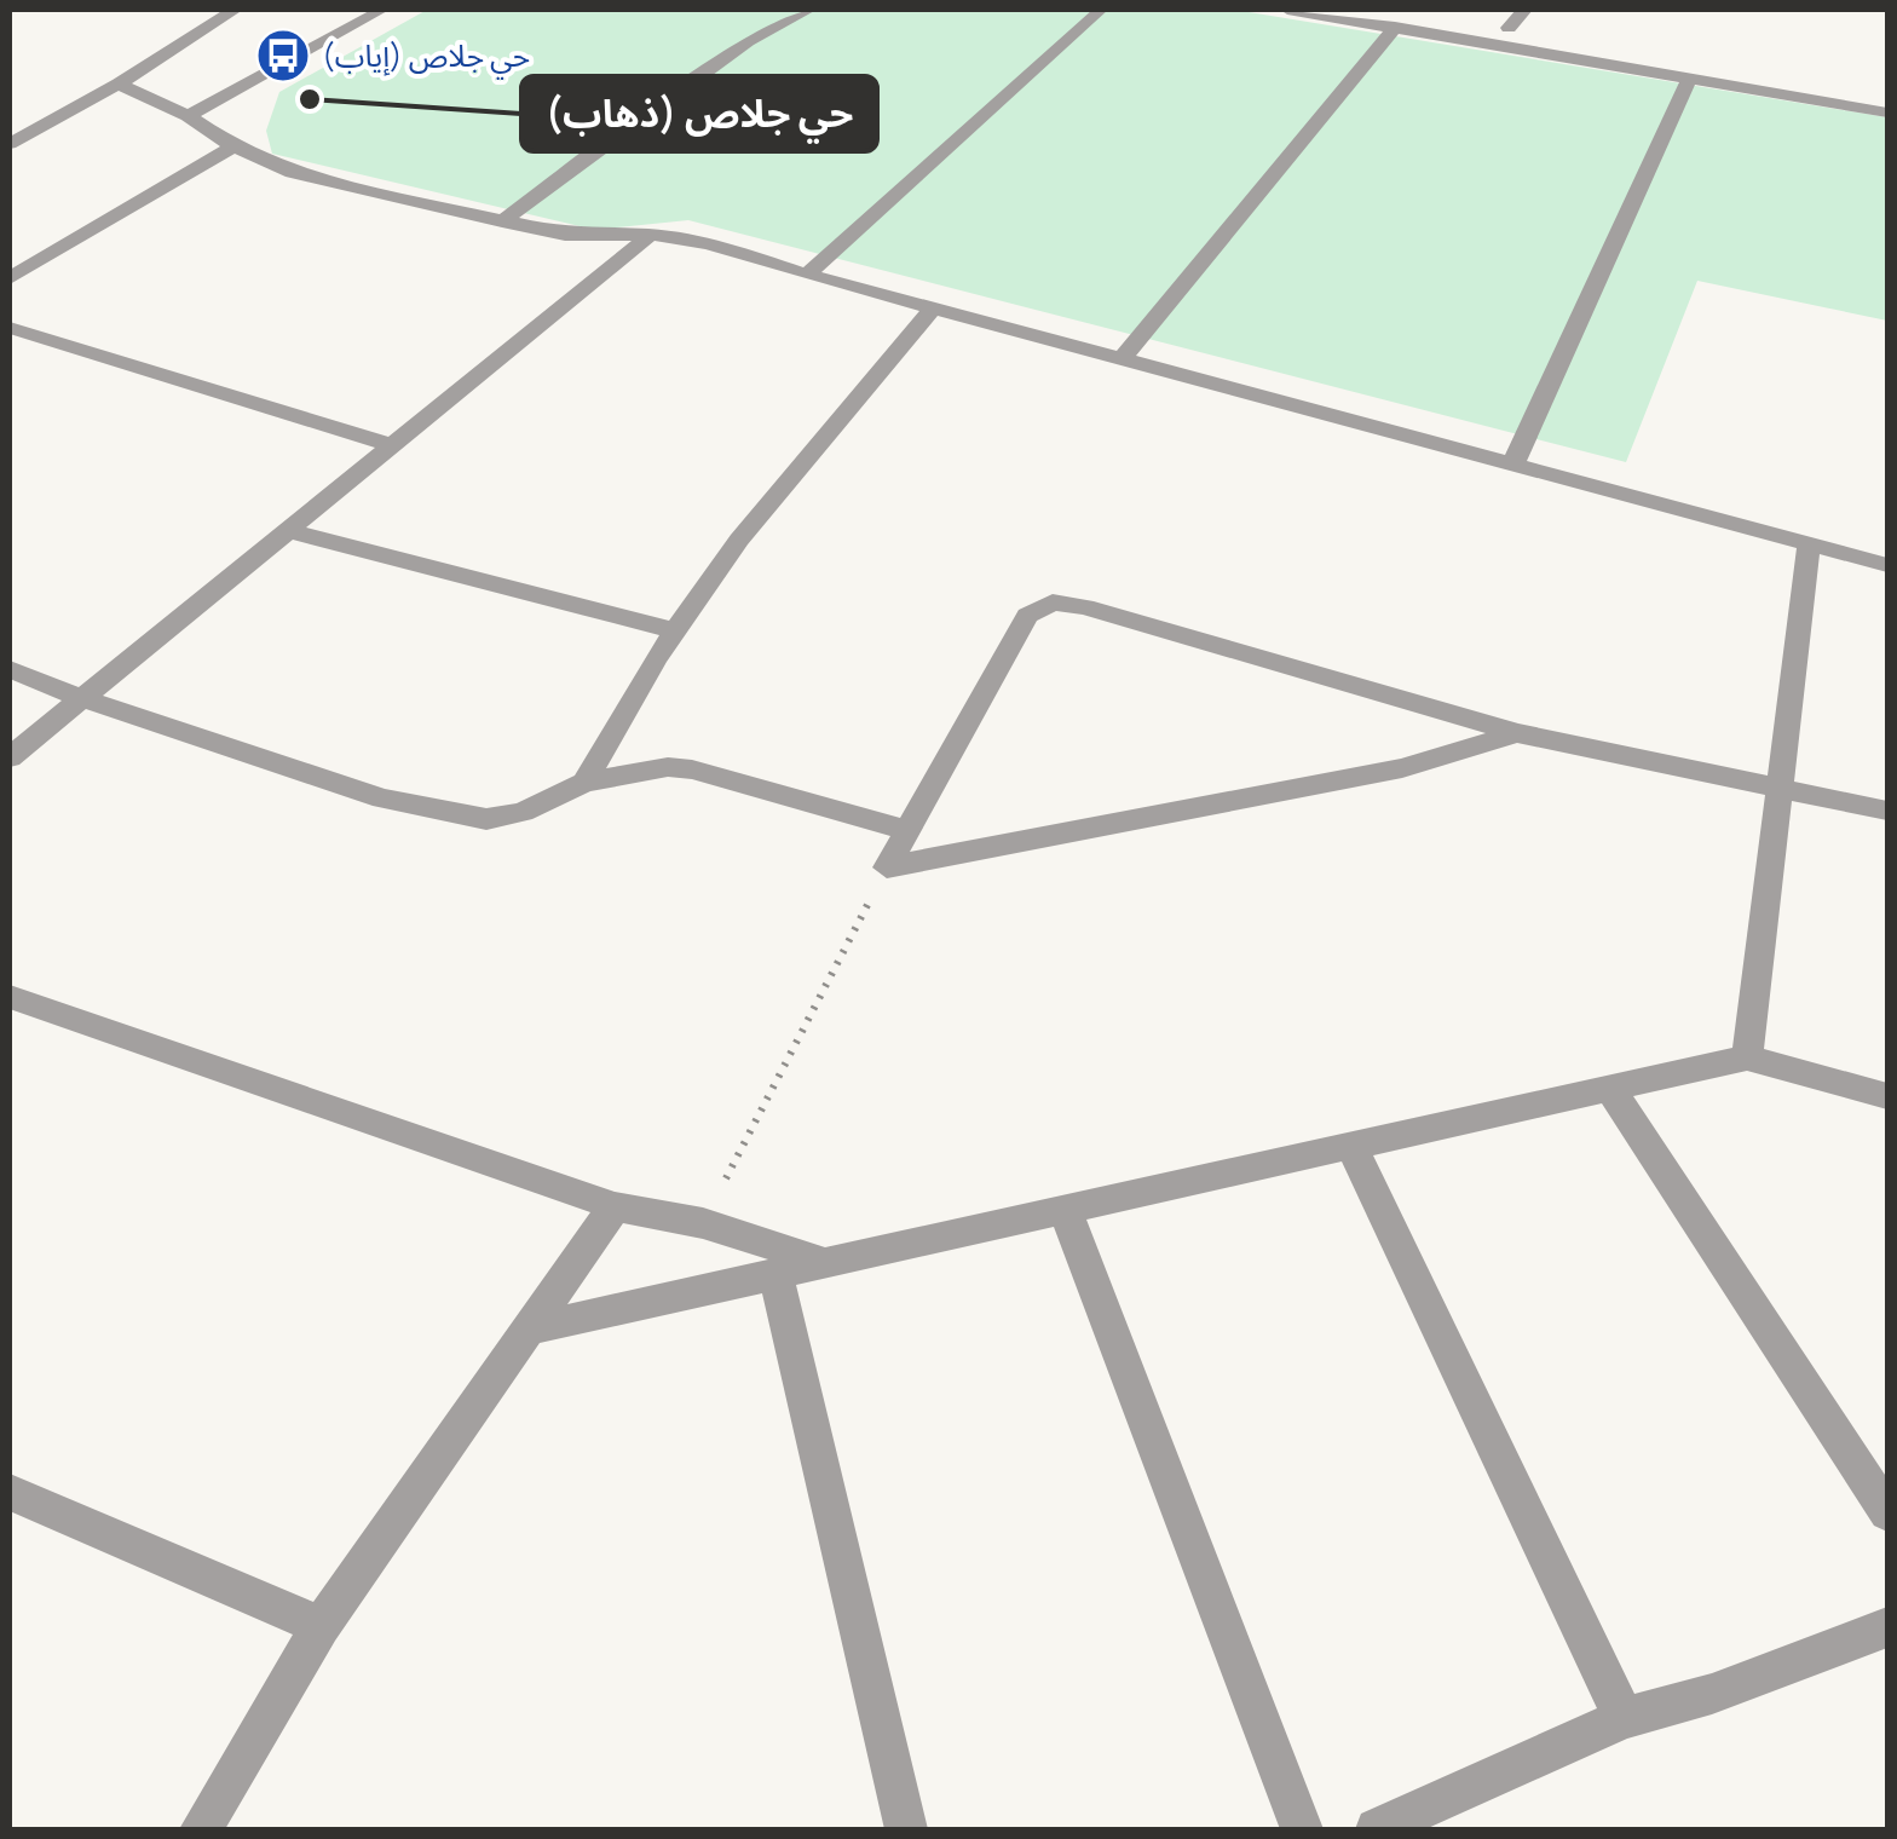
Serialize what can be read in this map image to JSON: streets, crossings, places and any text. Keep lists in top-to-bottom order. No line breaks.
{"places":{"bus stop":["حي جلاص (إياب)"],"other":["حي جلاص (ذهاب)"]}}
